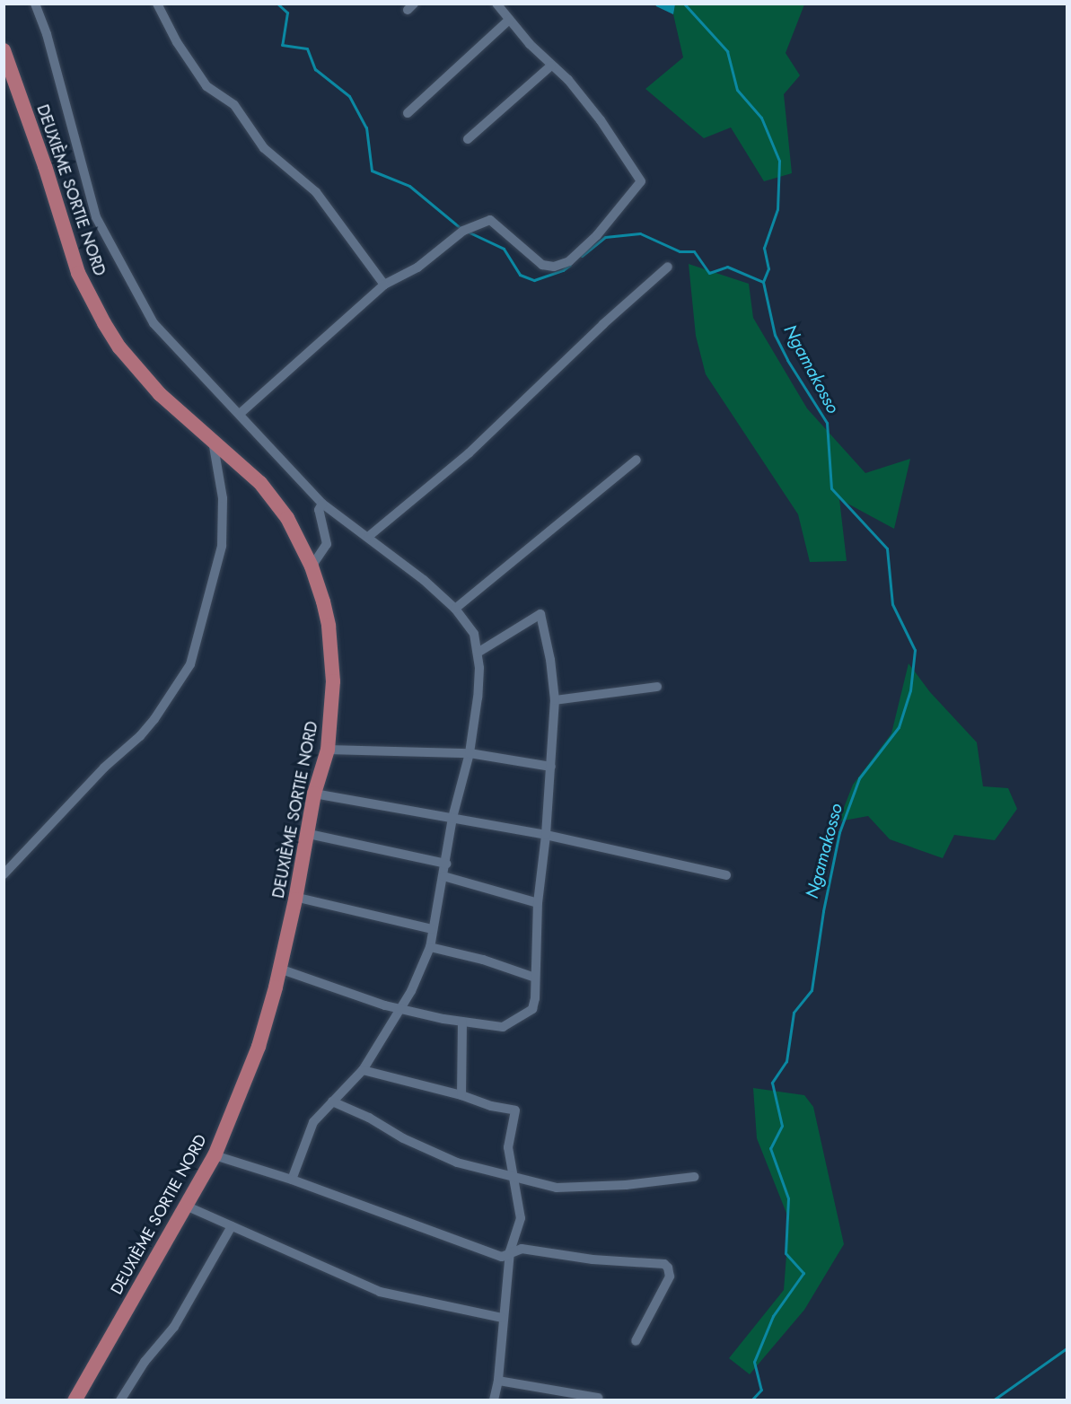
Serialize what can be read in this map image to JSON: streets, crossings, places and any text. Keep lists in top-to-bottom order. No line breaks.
{"streets":{"main road":["DEUXIÈME SORTIE NORD"]},"water":["Ngamakosso"]}
